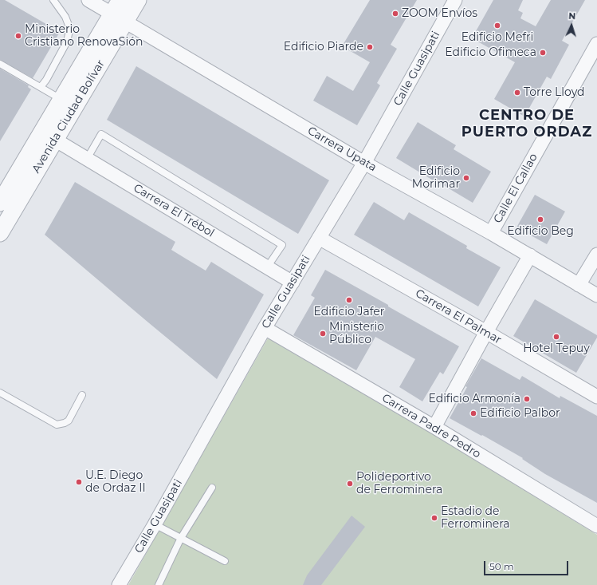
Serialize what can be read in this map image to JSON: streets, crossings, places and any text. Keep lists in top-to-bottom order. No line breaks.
{"streets":{"street":["Calle Guasipati","Avenida Ciudad Bolívar","Carrera Upata","Calle El Callao","Carrera El Trébol","Carrera El Palmar","Carrera Padre Pedro"]},"crossings":[["Calle Guasipati","Carrera Upata"],["Calle Guasipati","Carrera El Trébol"],["Calle Guasipati","Carrera El Palmar"],["Calle Guasipati","Carrera Padre Pedro"],["Avenida Ciudad Bolívar","Carrera Upata"],["Avenida Ciudad Bolívar","Carrera El Trébol"],["Carrera Upata","Calle El Callao"]],"districts":["CENTRO DE PUERTO ORDAZ"],"places":["ZOOM Envíos","Edificio Mefri","Ministerio Cristiano RenovaSión","Edificio Piarde","Edificio Ofimeca","Torre Lloyd","Edificio Morimar","Edificio Beg","Edificio Jafer","Ministerio Público","Hotel Tepuy","Edificio Armonía","Edificio Palbor","U.E. Diego de Ordaz II","Polideportivo de Ferrominera","Estadio de Ferrominera"],"scale_bar":"50 m","north":"top"}
